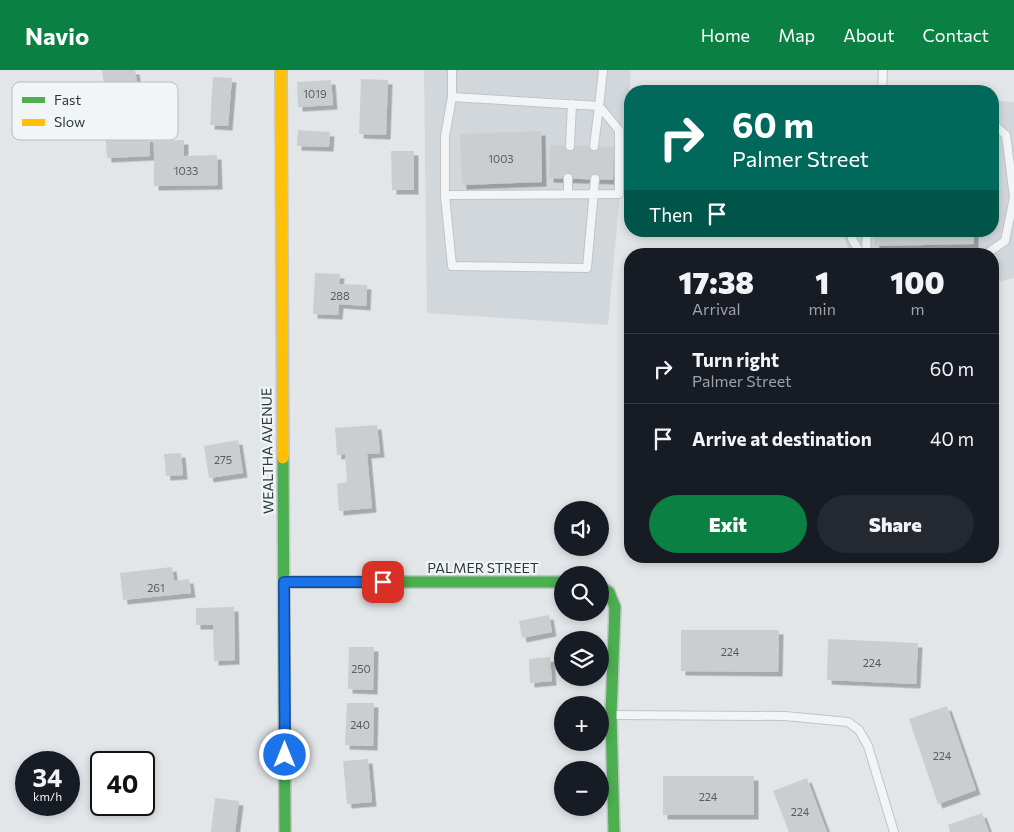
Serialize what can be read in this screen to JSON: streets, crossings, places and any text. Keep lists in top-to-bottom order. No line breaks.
{"streets":{"street":["WEALTHA AVENUE","PALMER STREET"]},"crossings":[["WEALTHA AVENUE","PALMER STREET"]],"house_numbers":["1019","1003","1033","288","275","261","224","224","250","240","224","224","224"],"legend":["Fast","Slow"],"page":{"header":"Navio","nav":["Home","Map","About","Contact"],"turn":["60 m","Palmer Street"],"then":"Then","eta":["17:38","Arrival","1","min","100","m"],"list":[{"name":"Turn right","note":"Palmer Street","value":"60 m"},{"name":"Arrive at destination","value":"40 m"}],"buttons":["Exit","Share"],"map_buttons":["+","−"],"speed":"34 km/h","limit":"40"}}
